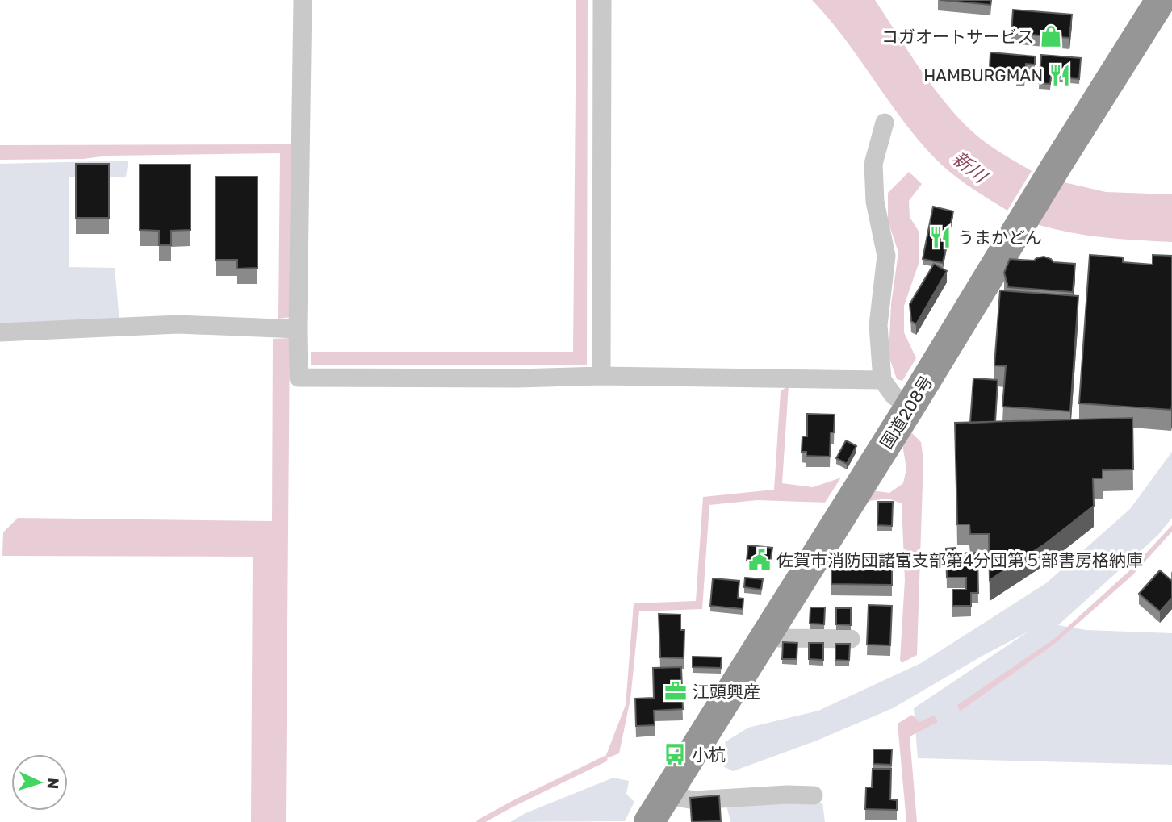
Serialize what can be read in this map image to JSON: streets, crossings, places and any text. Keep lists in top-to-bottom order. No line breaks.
{"streets":{"highway":["国道208号"]},"water":["新川"],"places":{"shop":["コガオートサービス"],"restaurant":["HAMBURGMAN","うまかどん"],"public building":["佐賀市消防団諸富支部第4分団第５部書房格納庫"],"office":["江頭興産"],"bus stop":["小杭"]},"north":"right"}
